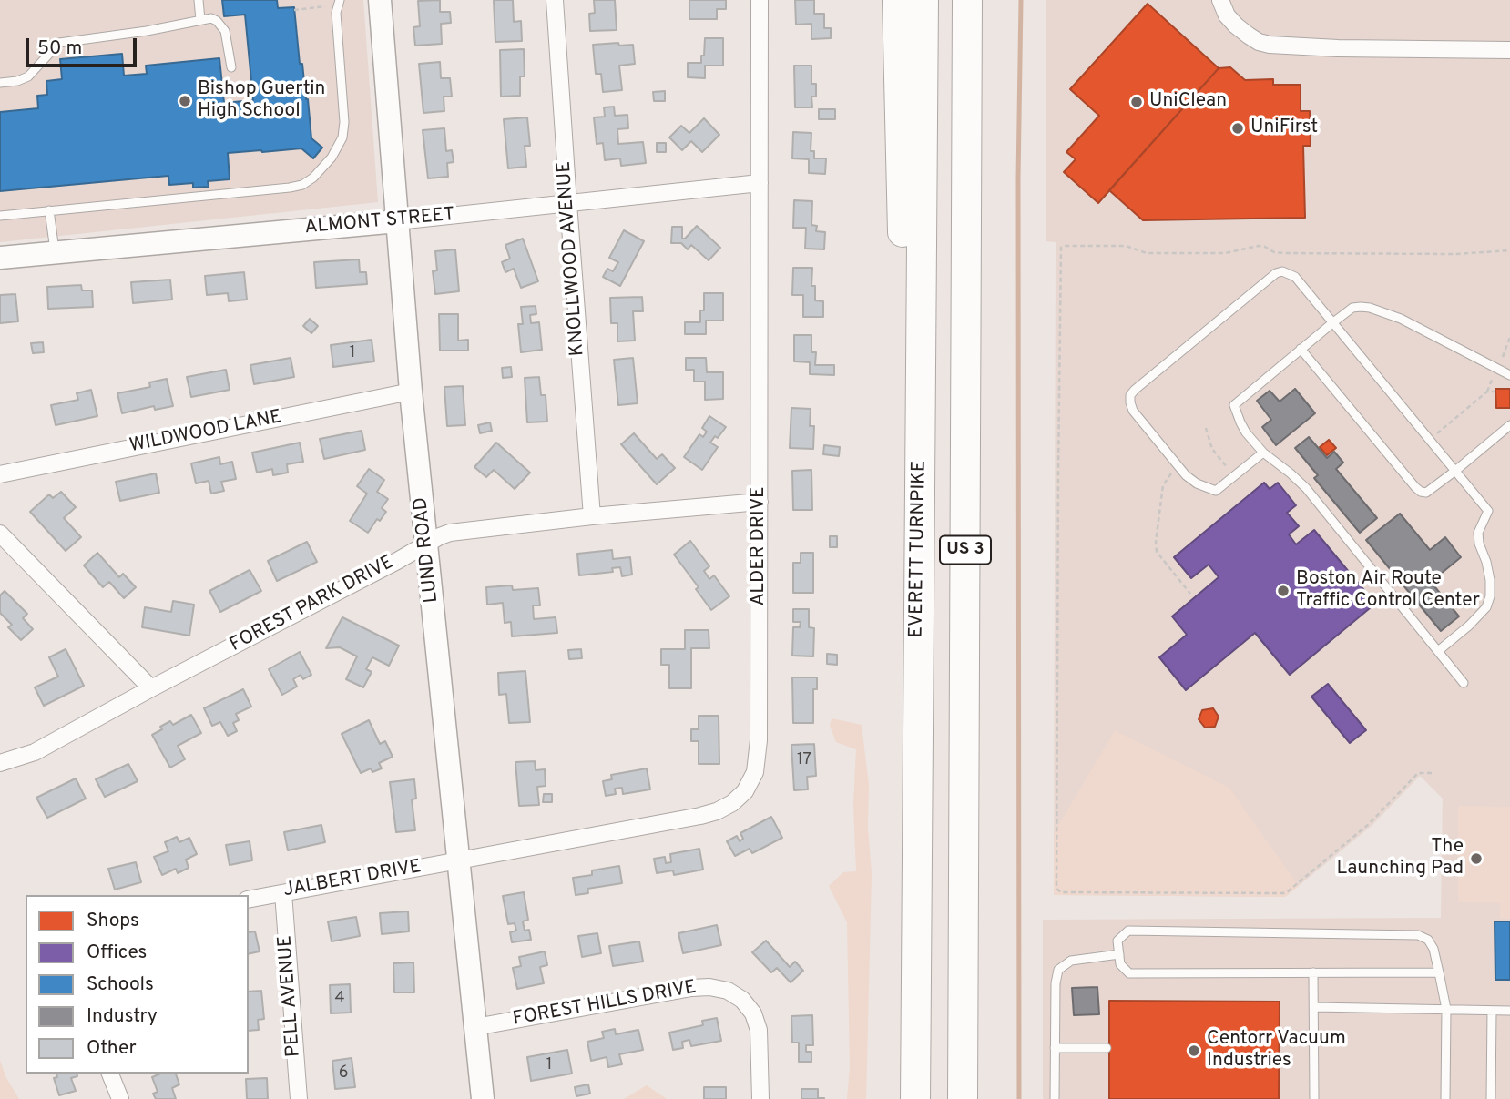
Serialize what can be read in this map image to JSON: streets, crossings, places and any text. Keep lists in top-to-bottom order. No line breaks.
{"streets":{"highway":["EVERETT TURNPIKE","US 3"],"street":["ALMONT STREET","KNOLLWOOD AVENUE","WILDWOOD LANE","ALDER DRIVE","LUND ROAD","FOREST PARK DRIVE","JALBERT DRIVE","PELL AVENUE","FOREST HILLS DRIVE"]},"crossings":[["ALMONT STREET","KNOLLWOOD AVENUE"],["ALMONT STREET","ALDER DRIVE"],["ALMONT STREET","LUND ROAD"],["KNOLLWOOD AVENUE","FOREST PARK DRIVE"],["WILDWOOD LANE","LUND ROAD"],["ALDER DRIVE","LUND ROAD"],["ALDER DRIVE","FOREST PARK DRIVE"],["ALDER DRIVE","JALBERT DRIVE"],["LUND ROAD","FOREST PARK DRIVE"],["LUND ROAD","JALBERT DRIVE"],["LUND ROAD","FOREST HILLS DRIVE"],["JALBERT DRIVE","PELL AVENUE"]],"places":["Bishop Guertin High School","UniClean","UniFirst","Boston Air Route Traffic Control Center","The Launching Pad","Centorr Vacuum Industries"],"house_numbers":["1","17","4","1","6"],"legend":["Shops","Offices","Schools","Industry","Other"],"scale_bar":"50 m"}
